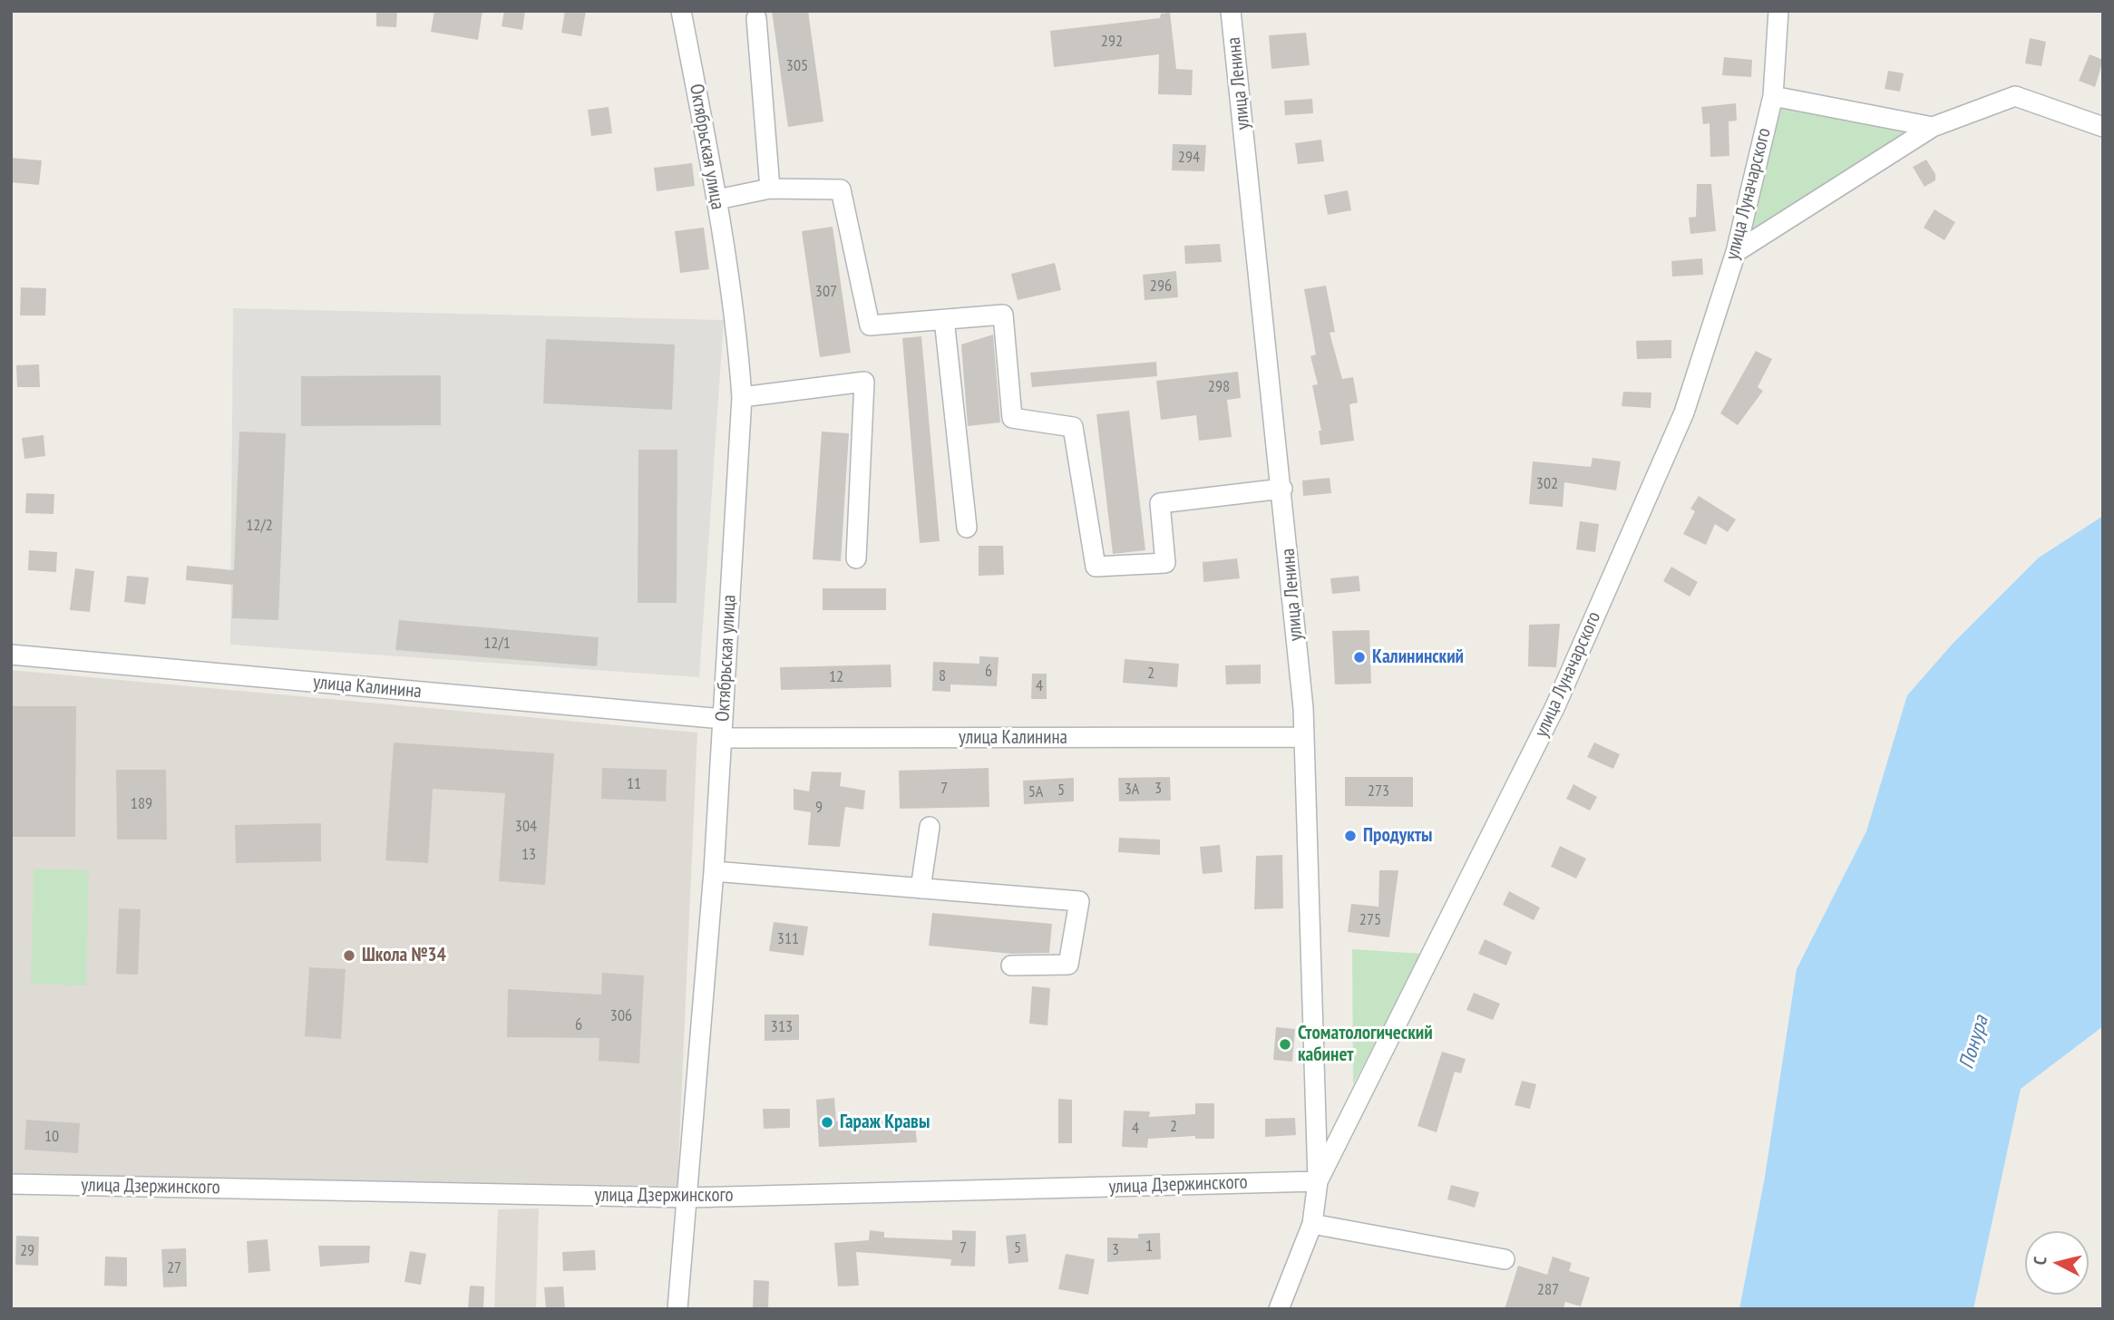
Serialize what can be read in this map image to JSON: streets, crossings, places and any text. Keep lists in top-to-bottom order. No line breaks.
{"streets":{"street":["улица Ленина","Октябрьская улица","улица Луначарского","улица Калинина","улица Дзержинского"]},"crossings":[["улица Ленина","улица Луначарского"],["улица Ленина","улица Калинина"],["улица Ленина","улица Дзержинского"],["Октябрьская улица","улица Калинина"],["Октябрьская улица","улица Дзержинского"],["улица Луначарского","улица Дзержинского"]],"water":["Понура"],"places":["Калининский","Продукты","Школа №34","Стоматологический кабинет","Гараж Кравы"],"house_numbers":["292","305","294","296","307","298","302","12/2","12/1","6","2","8","12","4","11","7","3","3А","5","273","5А","189","9","304","13","275","311","306","6","313","2","4","10","1","7","5","3","29","27","287"],"north":"left"}
